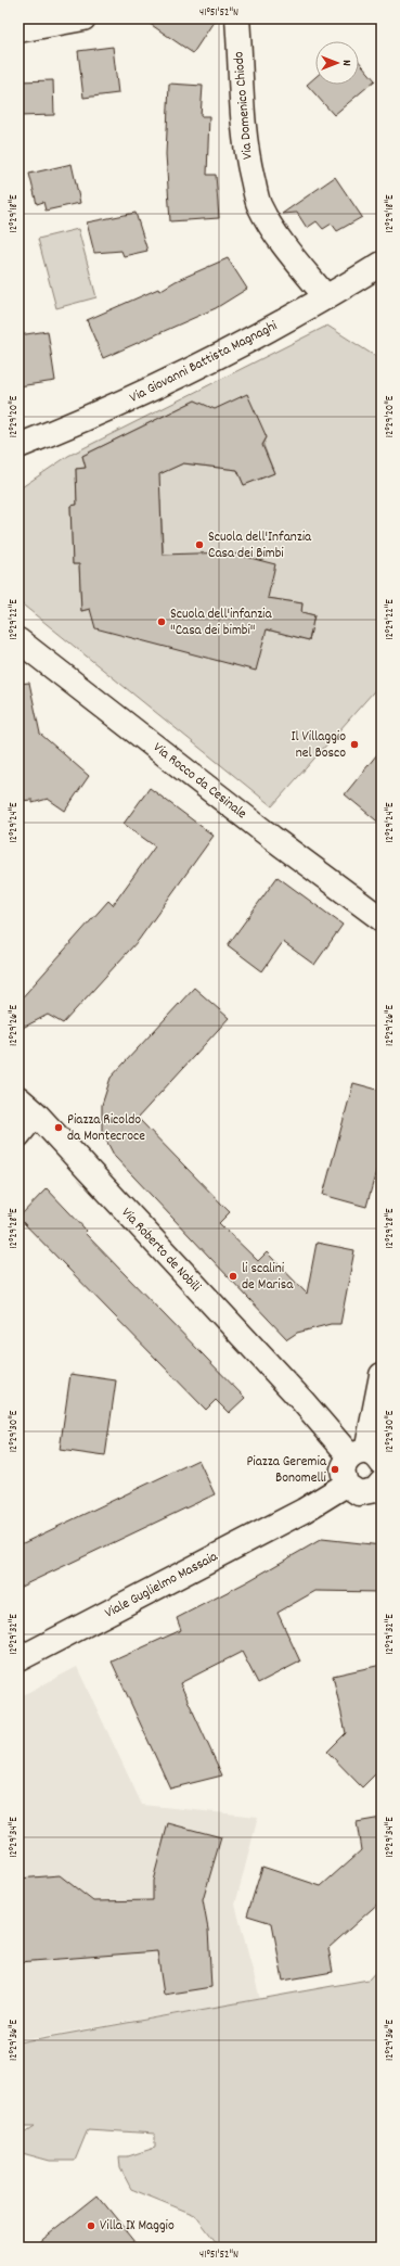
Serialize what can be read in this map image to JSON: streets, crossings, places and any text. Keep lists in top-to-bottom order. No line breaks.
{"streets":{"street":["Via Domenico Chiodo","Via Giovanni Battista Magnaghi","Via Rocco da Cesinale","Via Roberto de Nobili","Viale Guglielmo Massaia"]},"crossings":[["Via Domenico Chiodo","Via Giovanni Battista Magnaghi"]],"places":["Scuola dell'Infanzia Casa dei Bimbi","Scuola dell'infanzia \"Casa dei bimbi\"","Il Villaggio nel Bosco","Piazza Ricoldo da Montecroce","li scalini de Marisa","Piazza Geremia Bonomelli","Villa IX Maggio"],"north":"right","coordinates":["41°51'52\"N","12°29'18\"E","12°29'20\"E","12°29'22\"E","12°29'24\"E","12°29'26\"E","12°29'28\"E","12°29'30\"E","12°29'32\"E","12°29'34\"E","12°29'36\"E"]}
